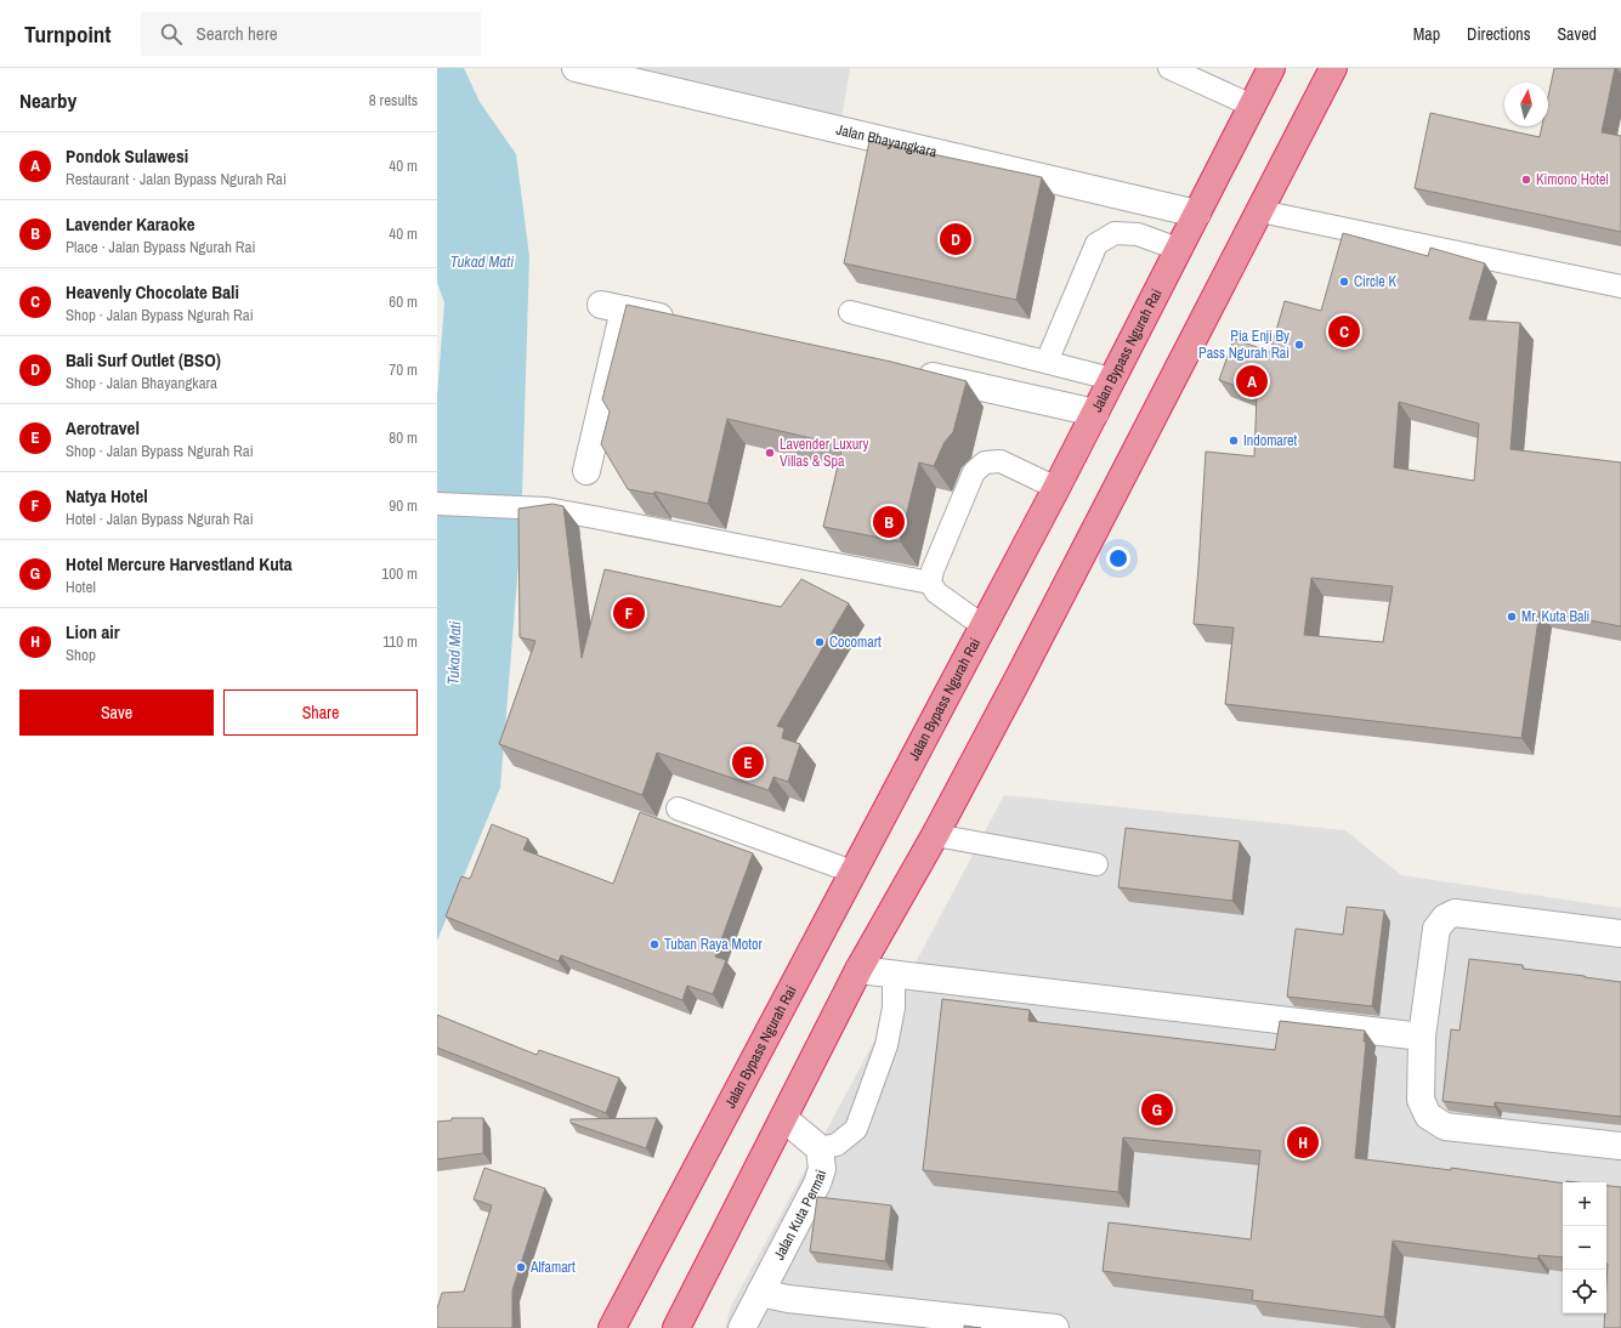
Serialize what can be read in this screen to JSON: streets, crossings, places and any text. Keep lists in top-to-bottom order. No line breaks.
{"streets":{"highway":["Jalan Bypass Ngurah Rai"],"street":["Jalan Bhayangkara","Jalan Kuta Permai"]},"crossings":[["Jalan Bhayangkara","Jalan Bypass Ngurah Rai"]],"water":["Tukad Mati"],"places":["Kimono Hotel","Circle K","Pia Enji By Pass Ngurah Rai","Indomaret","Lavender Luxury Villas & Spa","Mr. Kuta Bali","Cocomart","Tuban Raya Motor","Alfamart"],"north":"top","page":{"header":"Turnpoint","search":"Search here","nav":["Map","Directions","Saved"],"heading":["Nearby","8 results"],"list":[{"mark":"A","name":"Pondok Sulawesi","note":"Restaurant · Jalan Bypass Ngurah Rai","value":"40 m"},{"mark":"B","name":"Lavender Karaoke","note":"Place · Jalan Bypass Ngurah Rai","value":"40 m"},{"mark":"C","name":"Heavenly Chocolate Bali","note":"Shop · Jalan Bypass Ngurah Rai","value":"60 m"},{"mark":"D","name":"Bali Surf Outlet (BSO)","note":"Shop · Jalan Bhayangkara","value":"70 m"},{"mark":"E","name":"Aerotravel","note":"Shop · Jalan Bypass Ngurah Rai","value":"80 m"},{"mark":"F","name":"Natya Hotel","note":"Hotel · Jalan Bypass Ngurah Rai","value":"90 m"},{"mark":"G","name":"Hotel Mercure Harvestland Kuta","note":"Hotel","value":"100 m"},{"mark":"H","name":"Lion air","note":"Shop","value":"110 m"}],"pins":["D","C","A","B","F","E","G","H"],"buttons":["Save","Share"],"map_buttons":["+","−"]}}
